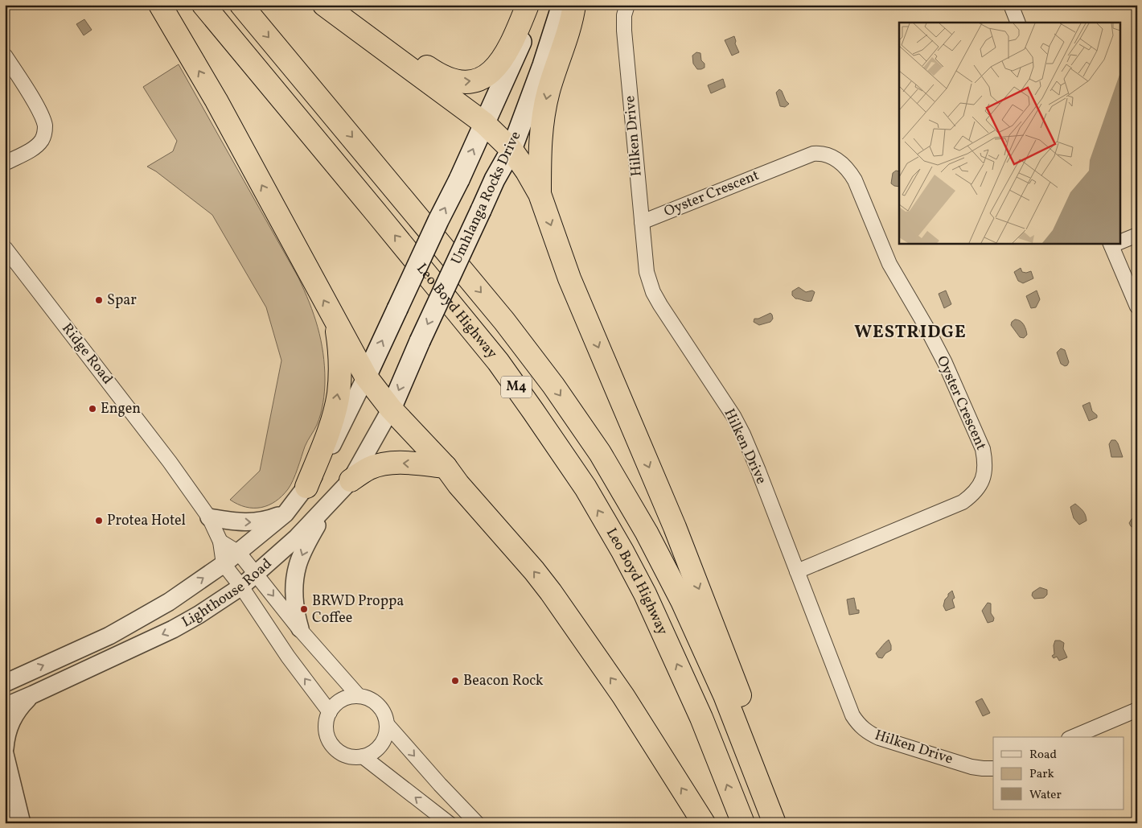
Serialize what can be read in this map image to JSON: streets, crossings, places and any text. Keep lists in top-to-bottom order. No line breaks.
{"streets":{"highway":["Leo Boyd Highway","M4"],"main road":["Umhlanga Rocks Drive"],"street":["Hilken Drive","Oyster Crescent","Ridge Road","Lighthouse Road"]},"crossings":[["Hilken Drive","Oyster Crescent"],["Umhlanga Rocks Drive","Lighthouse Road"],["Ridge Road","Lighthouse Road"]],"districts":["WESTRIDGE"],"places":["Spar","Engen","Protea Hotel","BRWD Proppa Coffee","Beacon Rock"],"legend":["Road","Park","Water"]}
